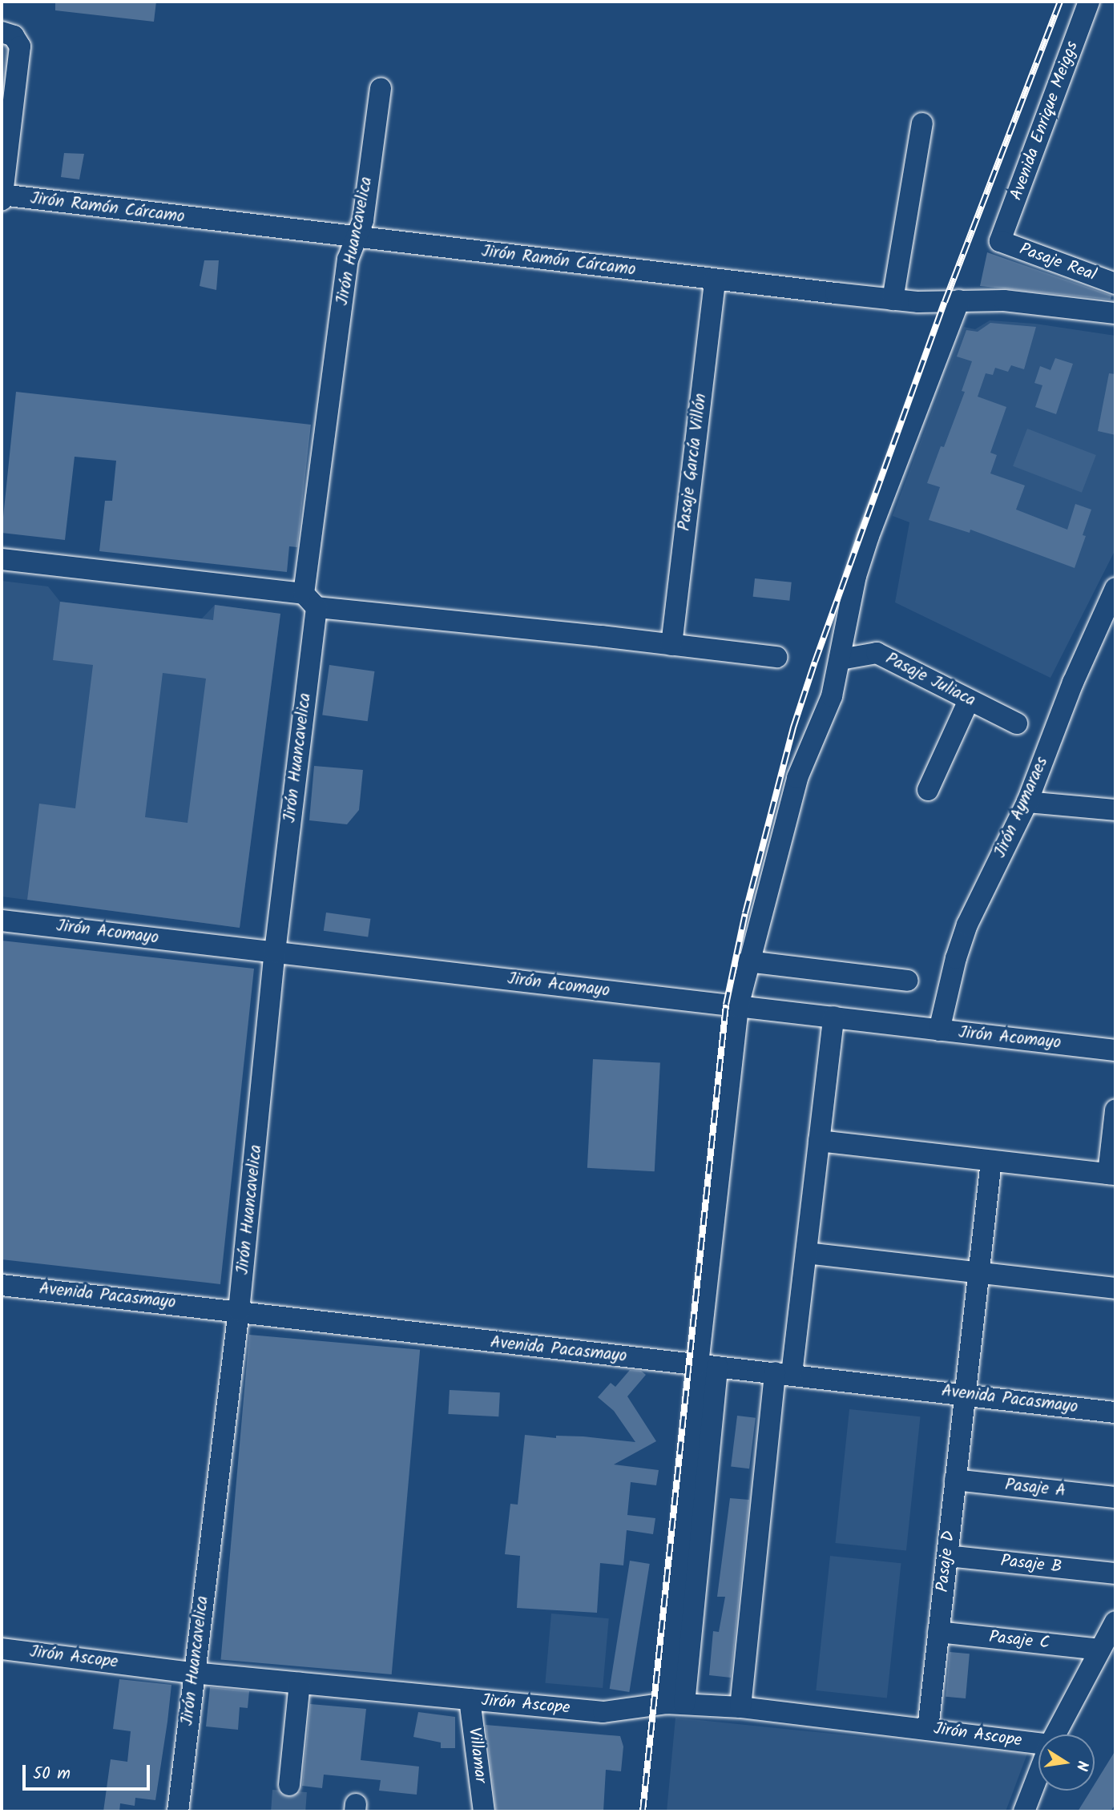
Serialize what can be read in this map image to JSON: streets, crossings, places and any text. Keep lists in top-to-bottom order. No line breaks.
{"streets":{"street":["Avenida Enrique Meiggs","Jirón Ramón Cárcamo","Jirón Huancavelica","Pasaje Real","Pasaje García Villón","Pasaje Juliaca","Jirón Aymaraes","Jirón Acomayo","Avenida Pacasmayo","Pasaje A","Pasaje D","Pasaje B","Pasaje C","Jirón Ascope","Villamar"]},"crossings":[["Avenida Enrique Meiggs","Pasaje Real"],["Jirón Ramón Cárcamo","Jirón Huancavelica"],["Jirón Ramón Cárcamo","Pasaje García Villón"],["Jirón Huancavelica","Jirón Acomayo"],["Jirón Huancavelica","Avenida Pacasmayo"],["Jirón Huancavelica","Jirón Ascope"],["Jirón Aymaraes","Jirón Acomayo"],["Avenida Pacasmayo","Pasaje D"],["Pasaje A","Pasaje D"],["Pasaje D","Pasaje B"],["Pasaje D","Pasaje C"],["Pasaje D","Jirón Ascope"],["Jirón Ascope","Villamar"]],"scale_bar":"50 m","north":"right"}
